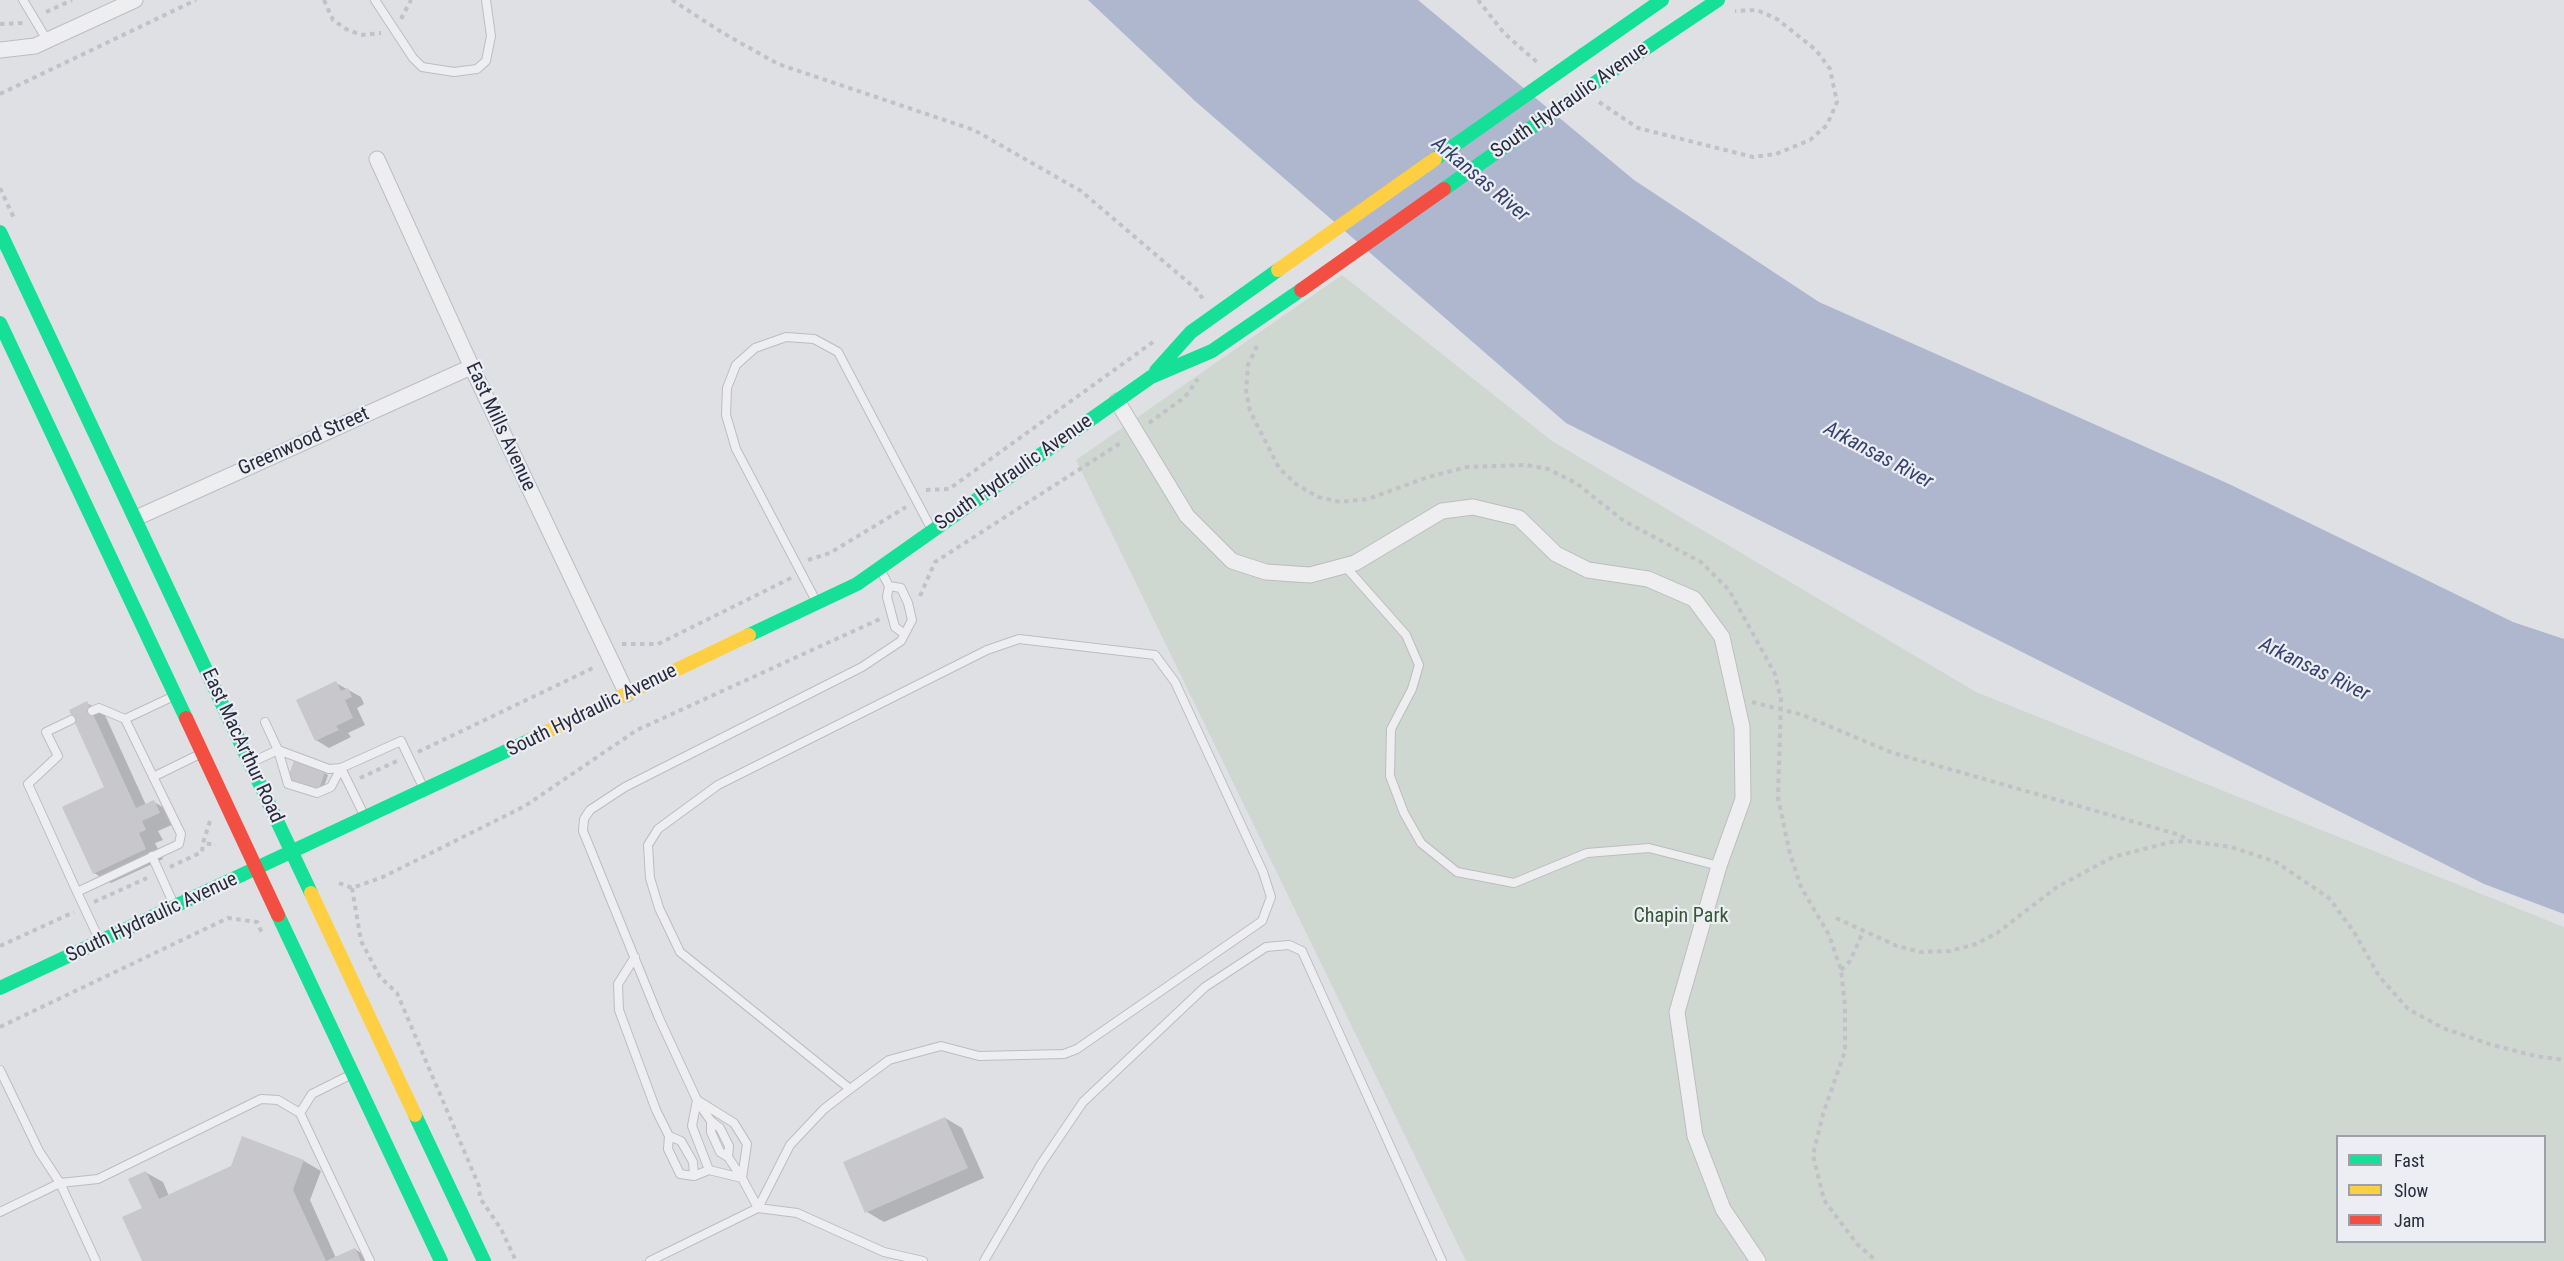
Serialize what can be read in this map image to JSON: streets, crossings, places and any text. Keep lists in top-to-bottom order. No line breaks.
{"streets":{"street":["South Hydraulic Avenue","East Mills Avenue","Greenwood Street","East MacArthur Road"]},"crossings":[["South Hydraulic Avenue","East Mills Avenue"],["South Hydraulic Avenue","East MacArthur Road"],["East Mills Avenue","Greenwood Street"],["Greenwood Street","East MacArthur Road"]],"water":["Arkansas River"],"parks":["Chapin Park"],"legend":["Fast","Slow","Jam"]}
